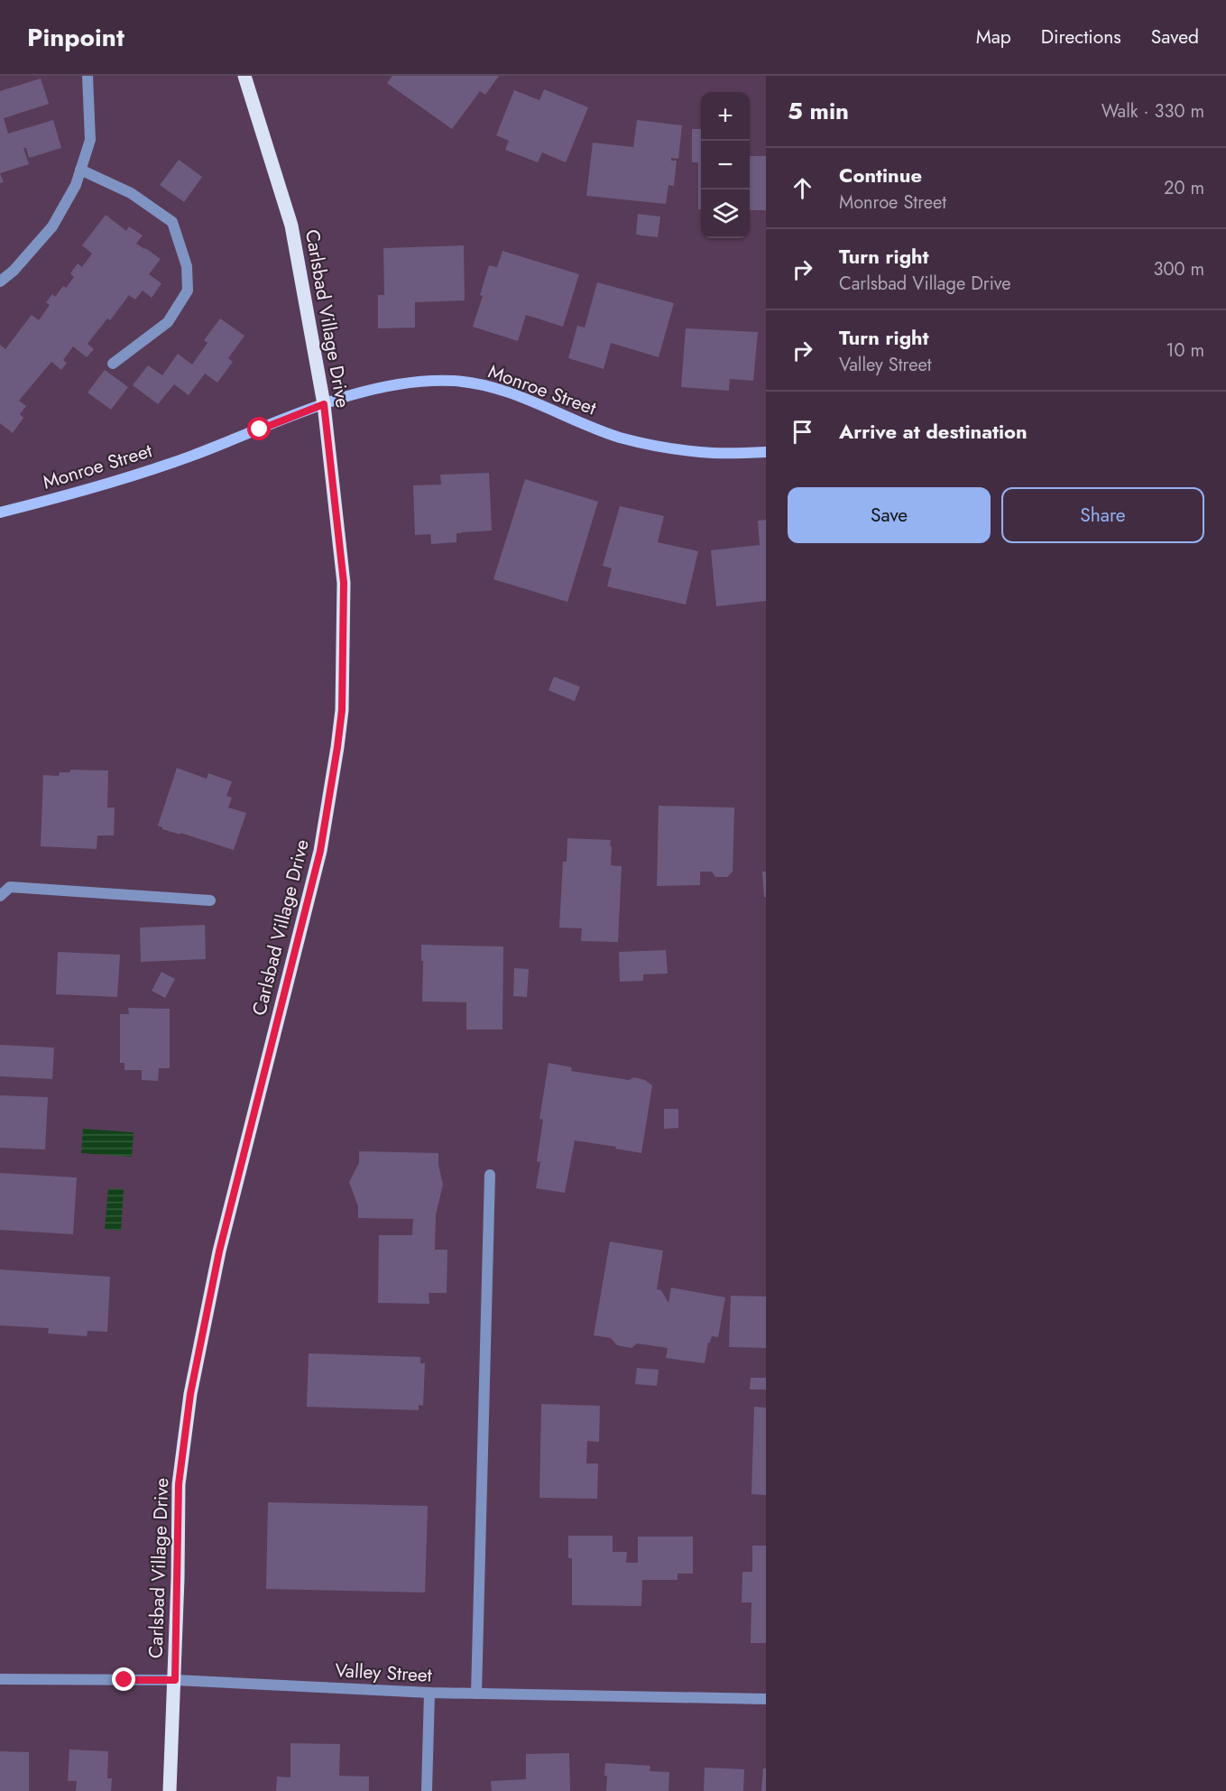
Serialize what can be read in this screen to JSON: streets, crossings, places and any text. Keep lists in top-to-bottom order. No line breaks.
{"streets":{"main road":["Carlsbad Village Drive","Monroe Street"],"street":["Valley Street"]},"crossings":[["Carlsbad Village Drive","Monroe Street"],["Carlsbad Village Drive","Valley Street"]],"page":{"header":"Pinpoint","nav":["Map","Directions","Saved"],"heading":["5 min","Walk · 330 m"],"map_buttons":["+","−"],"list":[["Continue","Monroe Street","20 m"],["Turn right","Carlsbad Village Drive","300 m"],["Turn right","Valley Street","10 m"],"Arrive at destination"],"buttons":["Save","Share"]}}
